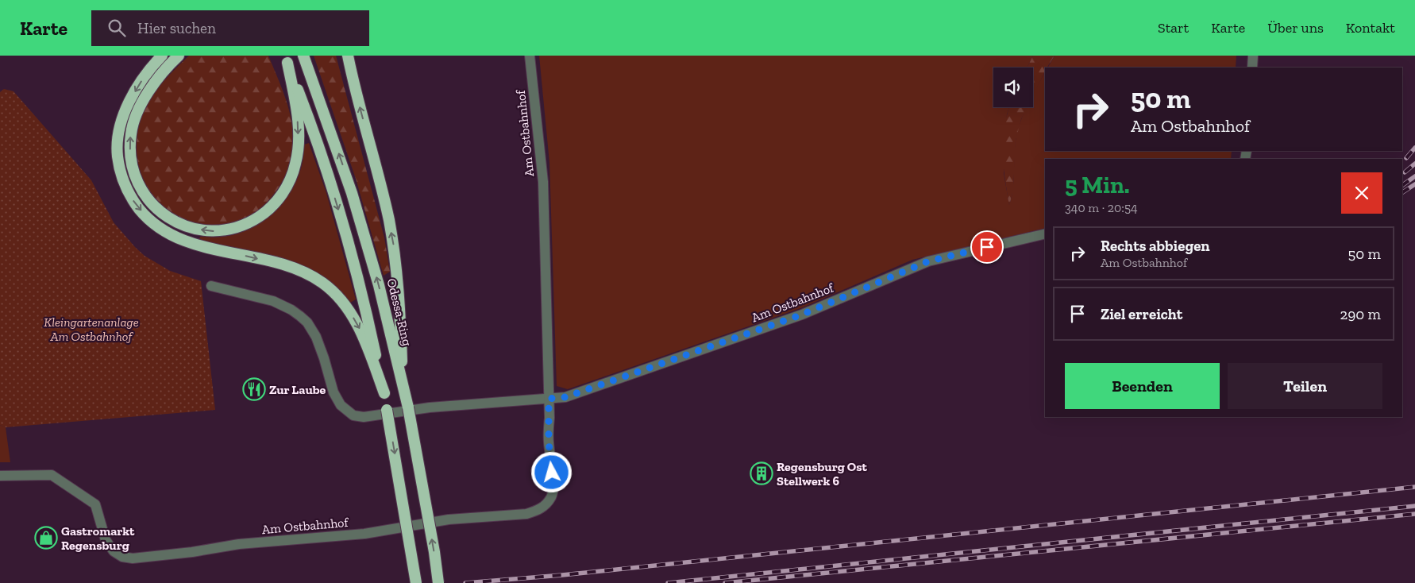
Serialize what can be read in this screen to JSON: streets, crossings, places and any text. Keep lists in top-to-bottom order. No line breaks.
{"streets":{"highway":["Odessa-Ring"],"street":["Am Ostbahnhof"]},"parks":["Kleingartenanlage Am Ostbahnhof"],"places":{"restaurant":["Zur Laube"],"building":["Regensburg Ost Stellwerk 6"],"shop":["Gastromarkt Regensburg"]},"page":{"header":"Karte","search":"Hier suchen","nav":["Start","Karte","Über uns","Kontakt"],"turn":["50 m","Am Ostbahnhof"],"heading":["5 Min.","340 m · 20:54"],"list":[{"name":"Rechts abbiegen","note":"Am Ostbahnhof","value":"50 m"},{"name":"Ziel erreicht","value":"290 m"}],"buttons":["Beenden","Teilen"]}}
